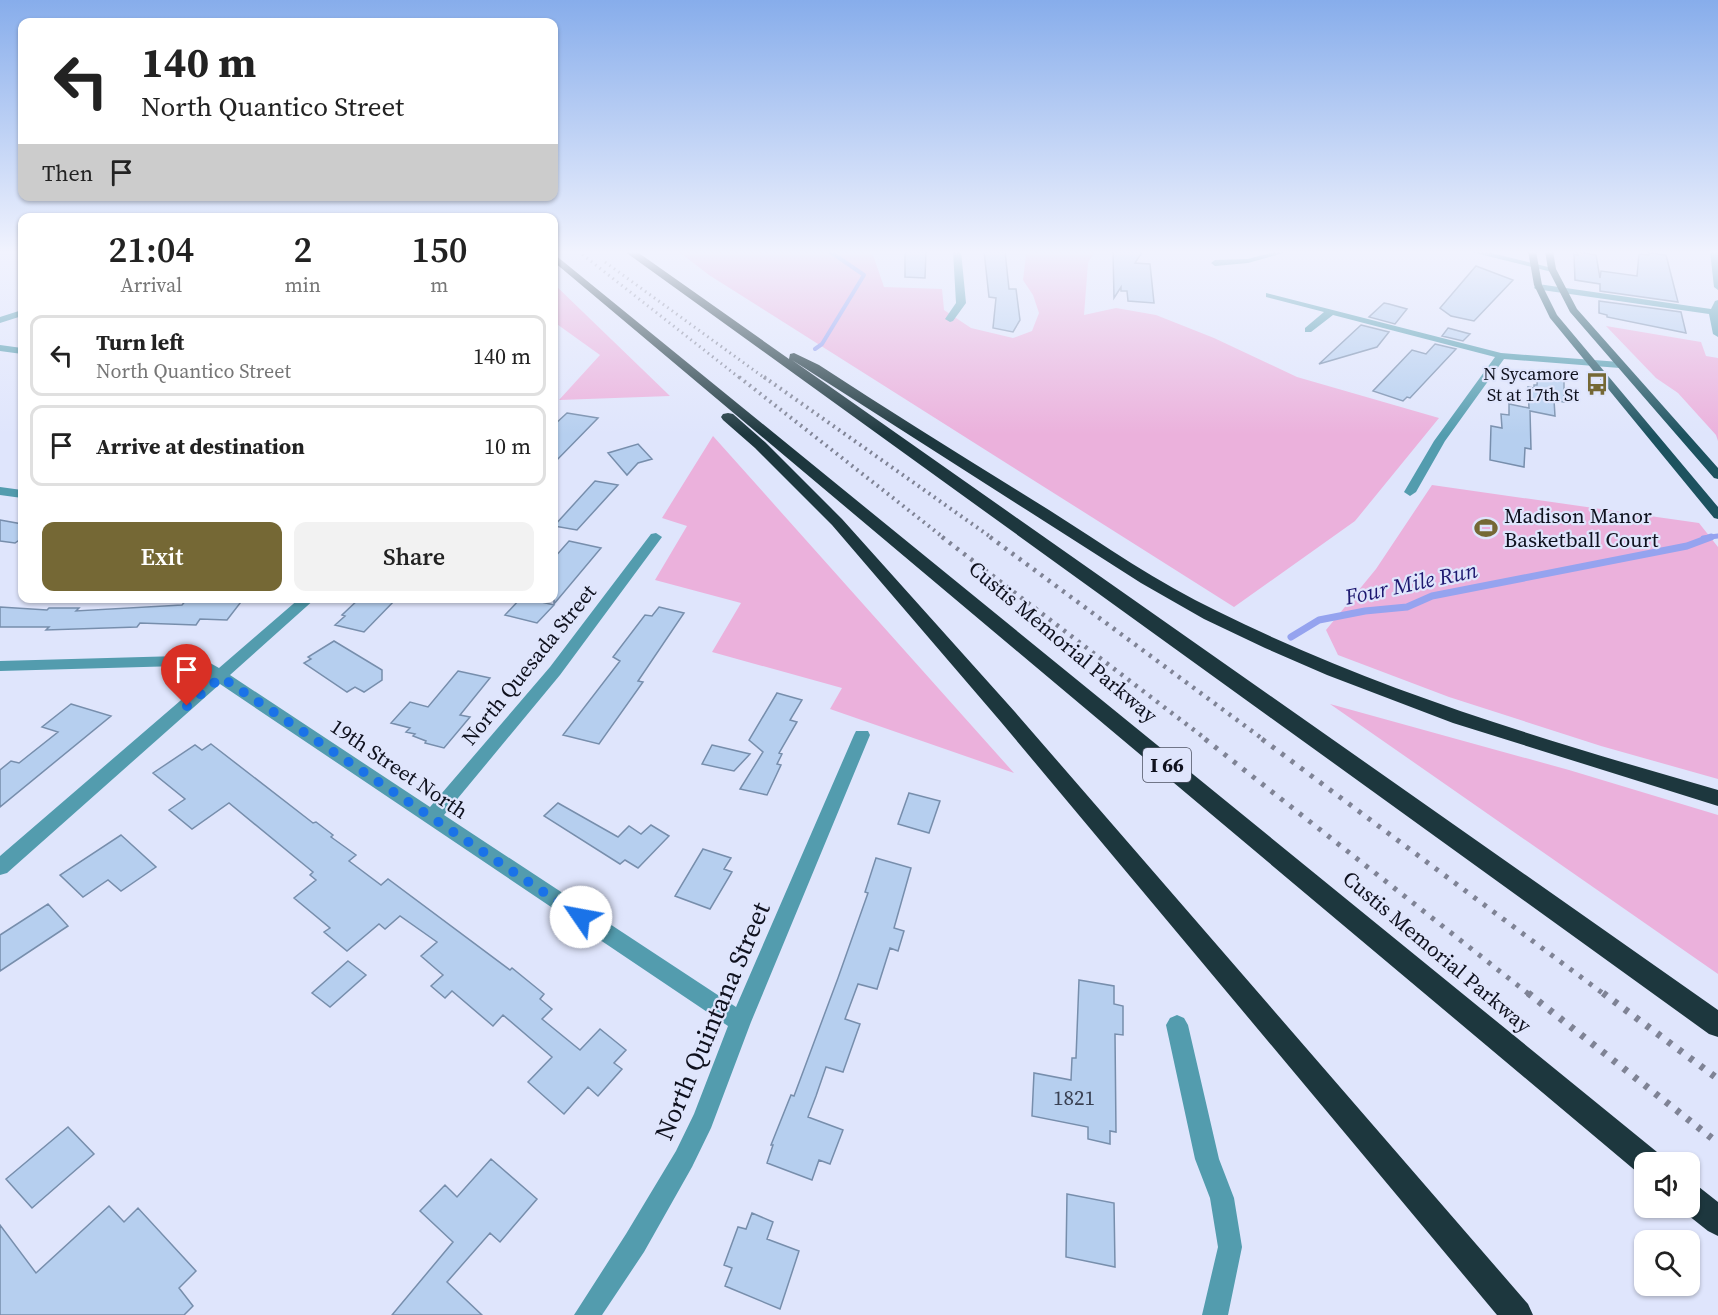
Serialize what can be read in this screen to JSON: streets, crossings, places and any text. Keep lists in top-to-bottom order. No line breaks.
{"streets":{"highway":["Custis Memorial Parkway","I 66"],"street":["North Quesada Street","19th Street North","North Quintana Street"]},"crossings":[["North Quesada Street","19th Street North"],["19th Street North","North Quintana Street"]],"water":["Four Mile Run"],"places":{"bus stop":["N Sycamore St at 17th St"],"sports":["Madison Manor Basketball Court"]},"house_numbers":["1821"],"page":{"turn":["140 m","North Quantico Street"],"then":"Then","eta":["21:04","Arrival","2","min","150","m"],"list":[{"name":"Turn left","note":"North Quantico Street","value":"140 m"},{"name":"Arrive at destination","value":"10 m"}],"buttons":["Exit","Share"]}}
